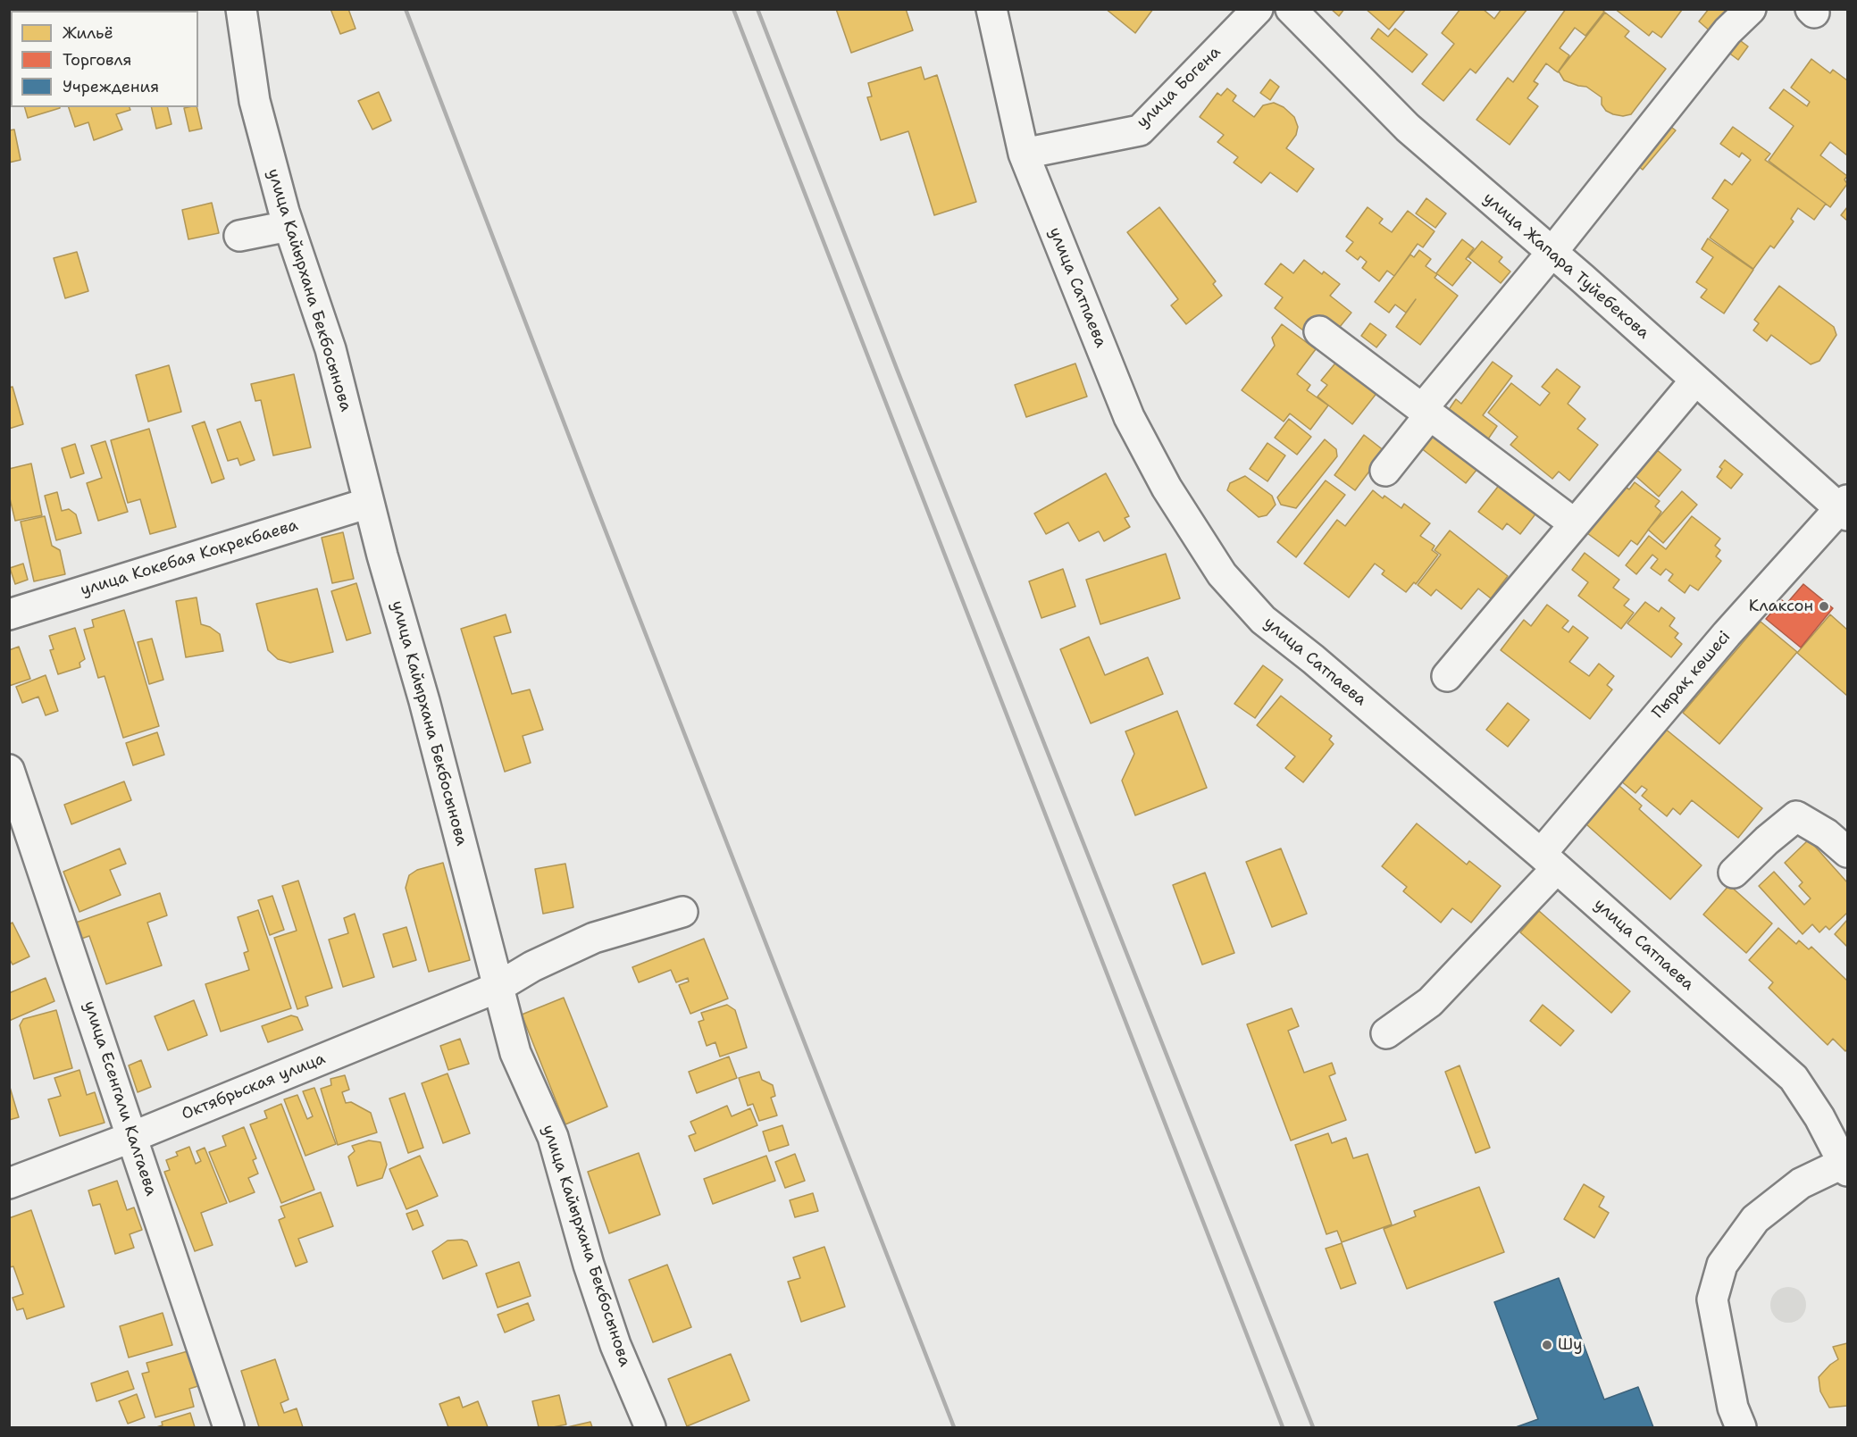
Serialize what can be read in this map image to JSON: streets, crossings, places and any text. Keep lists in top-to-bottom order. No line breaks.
{"streets":{"street":["улица Богена","улица Жапара Туйебекова","улица Сатпаева","улица Кайырхана Бекбосынова","улица Кокебая Кокрекбаева","Пырақ көшесі","Октябрьская улица","улица Есенгали Калгаева"]},"crossings":[["улица Богена","улица Сатпаева"],["улица Жапара Туйебекова","Пырақ көшесі"],["улица Сатпаева","Пырақ көшесі"],["улица Кайырхана Бекбосынова","улица Кокебая Кокрекбаева"],["улица Кайырхана Бекбосынова","Октябрьская улица"],["Октябрьская улица","улица Есенгали Калгаева"]],"places":["Клаксон","Шу"],"legend":["Жильё","Торговля","Учреждения"]}
